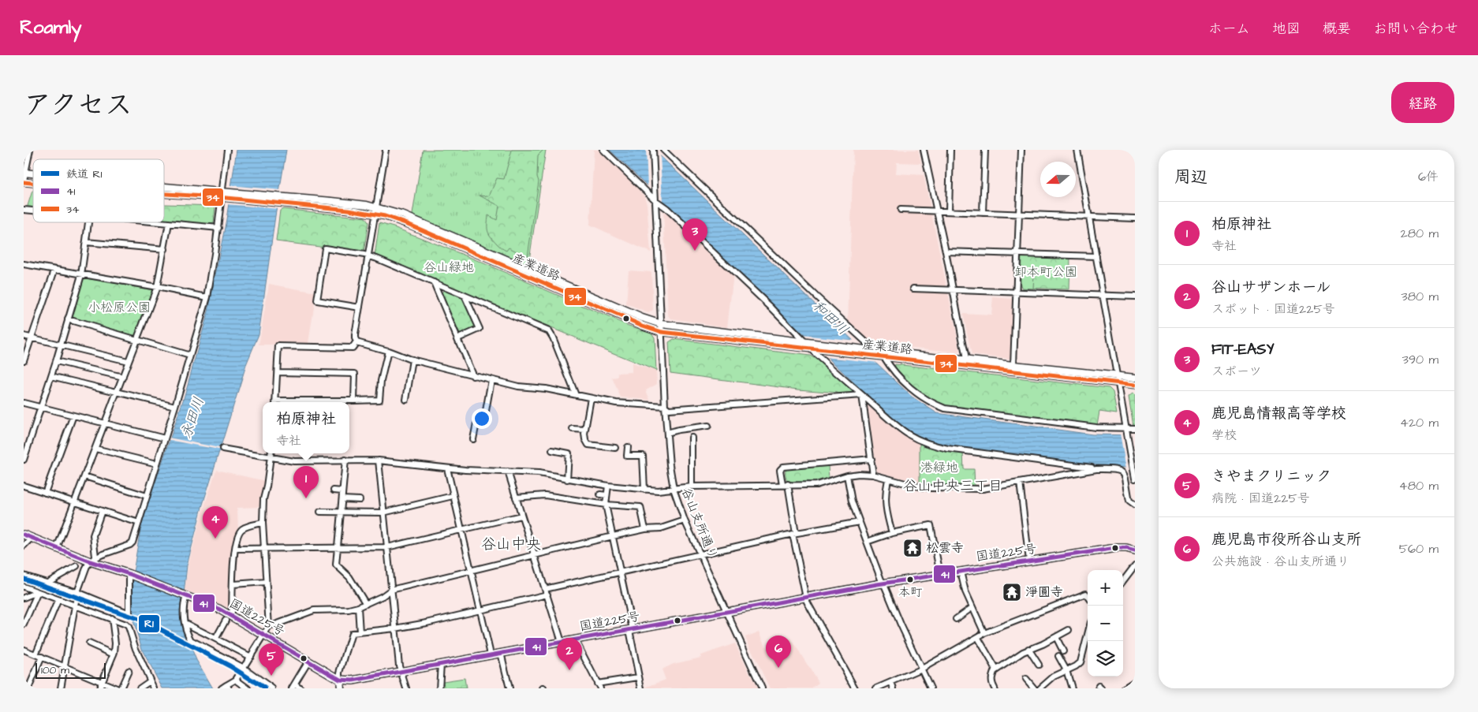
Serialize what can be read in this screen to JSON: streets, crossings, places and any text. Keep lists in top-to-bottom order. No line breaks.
{"streets":{"highway":["国道225号"],"main road":["産業道路"],"street":["谷山支所通り"]},"crossings":[["産業道路","谷山支所通り"],["谷山支所通り","国道225号"]],"districts":["谷山中央三丁目","谷山中央"],"water":["和田川","永田川"],"parks":["谷山緑地","卸本町公園","小松原公園","港緑地"],"places":{"temple":["松雲寺","淨圓寺"],"other":["本町"]},"lines":["transit line 34","transit line 41","rail line R1"],"legend":["鉄道 R1","41","34"],"scale_bar":"100 m","north":"left","page":{"header":"Roamly","nav":["ホーム","地図","概要","お問い合わせ"],"title":"アクセス","buttons":"経路","heading":["周辺","6件"],"list":[{"mark":"1","name":"柏原神社","note":"寺社","value":"280 m"},{"mark":"2","name":"谷山サザンホール","note":"スポット · 国道225号","value":"380 m"},{"mark":"3","name":"FIT-EASY","note":"スポーツ","value":"390 m"},{"mark":"4","name":"鹿児島情報高等学校","note":"学校","value":"420 m"},{"mark":"5","name":"きやまクリニック","note":"病院 · 国道225号","value":"480 m"},{"mark":"6","name":"鹿児島市役所谷山支所","note":"公共施設 · 谷山支所通り","value":"560 m"}],"pins":["3","1","4","6","2","5"],"popup":["柏原神社","寺社"],"map_buttons":["+","−"],"scale":"100 m"}}
